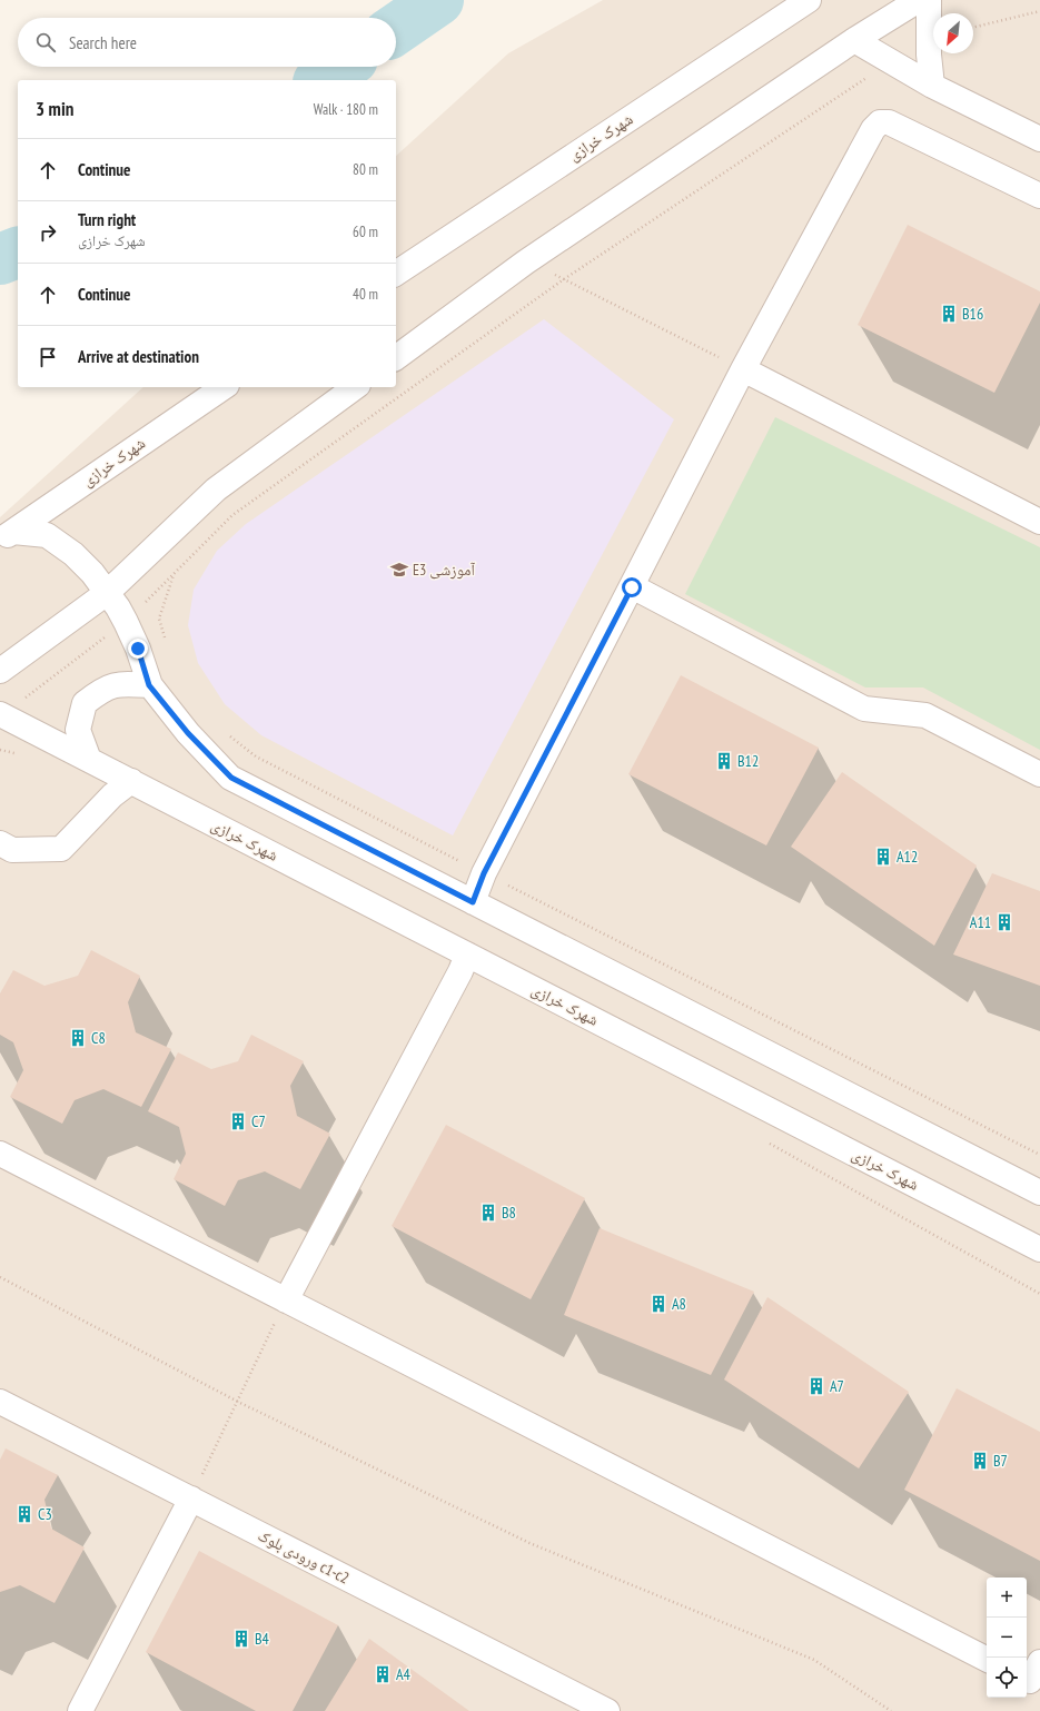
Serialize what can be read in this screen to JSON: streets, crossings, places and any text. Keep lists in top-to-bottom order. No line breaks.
{"streets":{"street":["شهرک خرازی","ورودی بلوک c1-c2"]},"places":{"building":["B16","B12","A12","A11","C8","C7","B8","A8","A7","B7","C3","B4","A4"],"school or university":["E3 آموزشی"]},"north":"bottom left","page":{"search":"Search here","heading":["3 min","Walk · 180 m"],"list":[["Continue","80 m"],["Turn right","شهرک خرازی","60 m"],["Continue","40 m"],"Arrive at destination"],"map_buttons":["+","−"]}}
